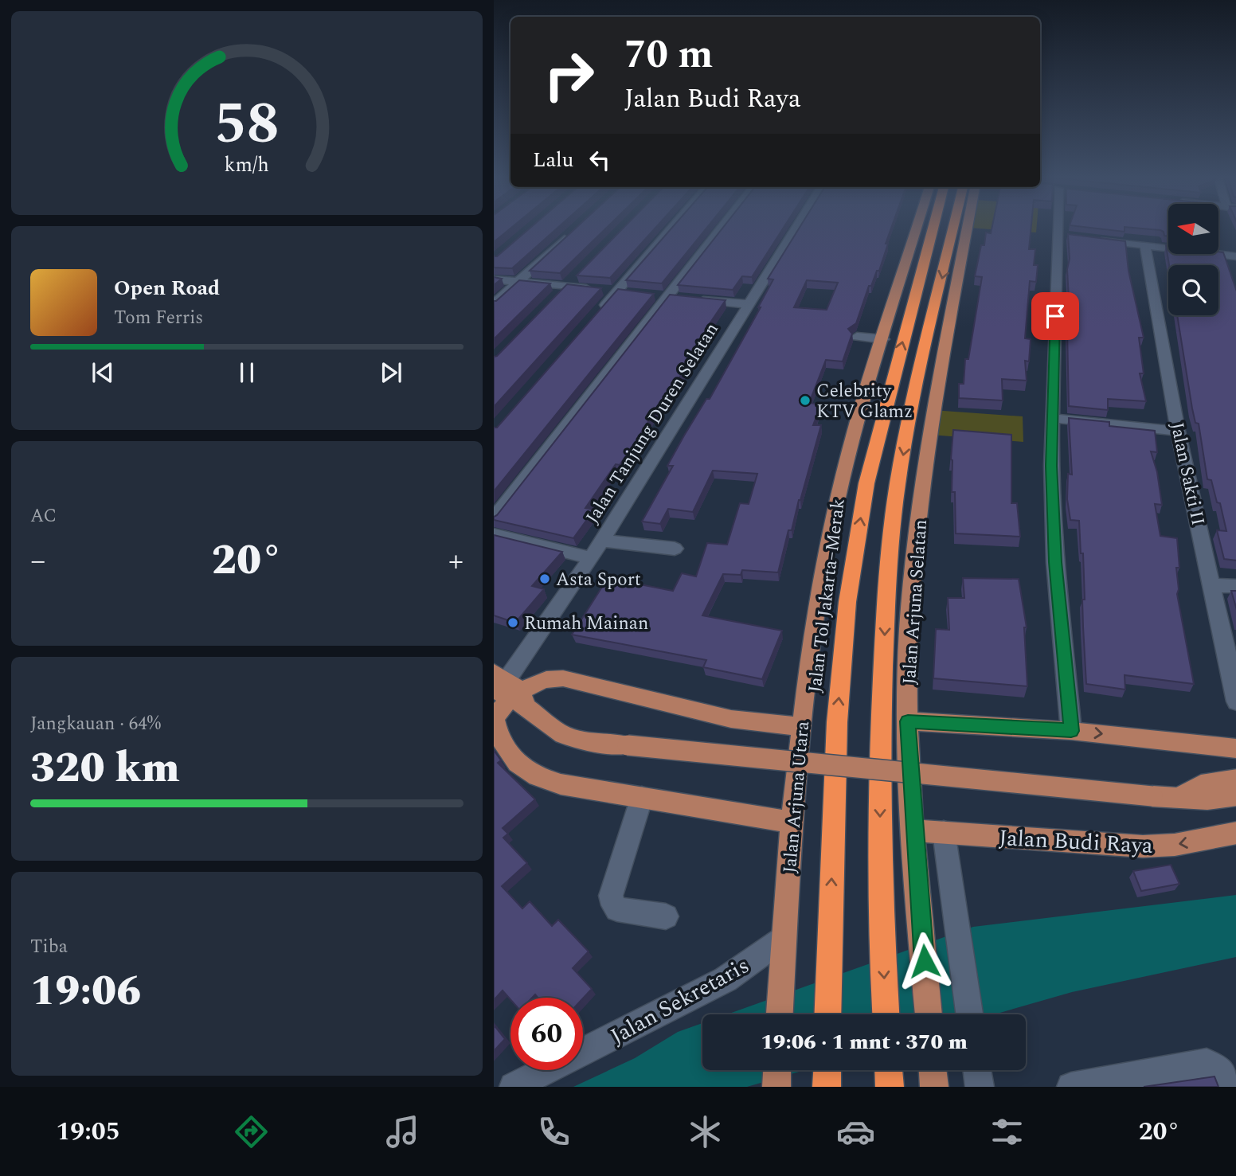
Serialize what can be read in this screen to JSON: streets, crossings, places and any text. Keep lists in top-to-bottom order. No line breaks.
{"streets":{"highway":["Jalan Tol Jakarta–Merak"],"main road":["Jalan Arjuna Selatan","Jalan Arjuna Utara","Jalan Budi Raya"],"street":["Jalan Tanjung Duren Selatan","Jalan Sakti II","Jalan Sekretaris"]},"crossings":[["Jalan Arjuna Selatan","Jalan Budi Raya"],["Jalan Arjuna Utara","Jalan Sekretaris"]],"places":["Celebrity KTV Glamz","Asta Sport","Rumah Mainan"],"north":"left","page":{"turn":["70 m","Jalan Budi Raya"],"then":"Lalu","song":["Open Road","Tom Ferris"],"tile":["AC",["Jangkauan · 64%","320 km"],["Tiba","19:06"]],"heat":["−","20°","+"],"limit":"60","trip":"19:06 · 1 mnt · 370 m","tabs":["19:05","20°"],"gauge":["58","km/h"]}}
